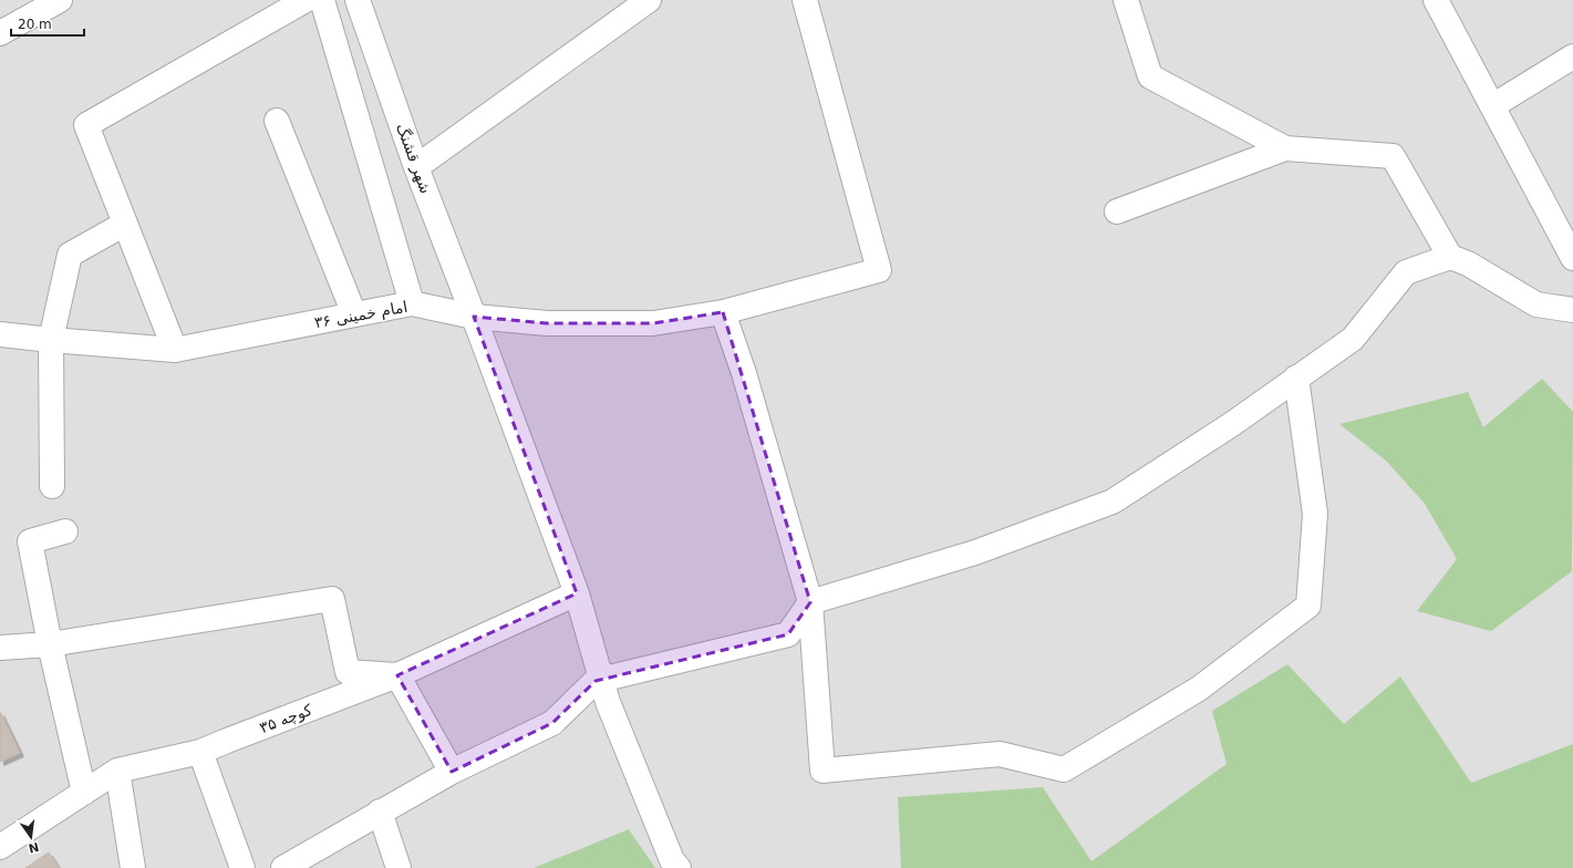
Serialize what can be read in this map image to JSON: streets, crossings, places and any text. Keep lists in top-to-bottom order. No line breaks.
{"streets":{"street":["شهر قشنگ","۳۶ امام خمینی","کوچه ۳۵"]},"crossings":[["شهر قشنگ","۳۶ امام خمینی"],["شهر قشنگ","کوچه ۳۵"]],"scale_bar":"20 m","north":"bottom"}
